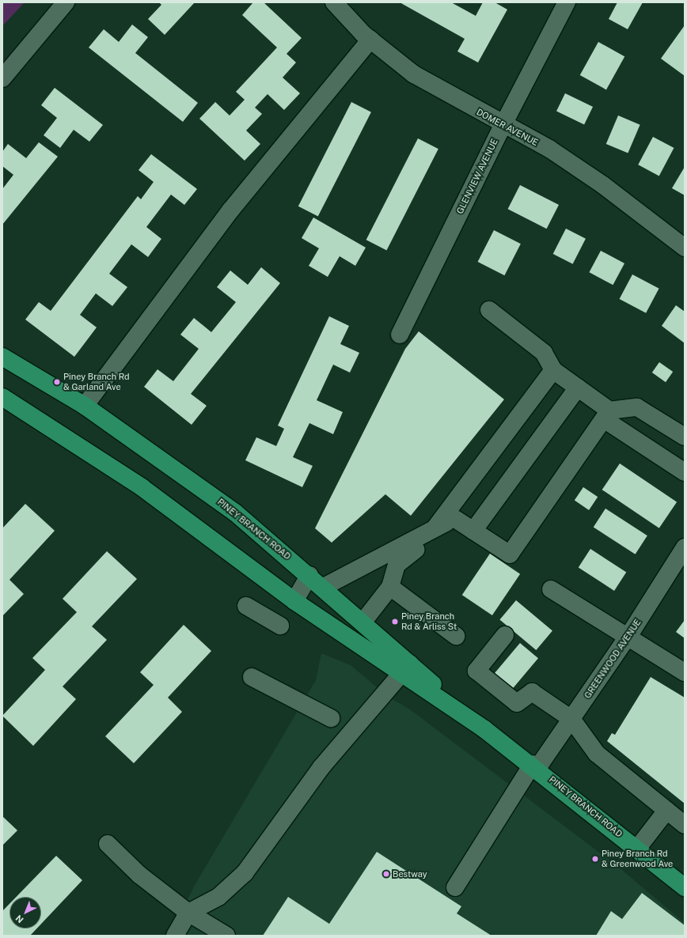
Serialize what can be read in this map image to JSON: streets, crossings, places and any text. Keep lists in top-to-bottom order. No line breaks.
{"streets":{"main road":["PINEY BRANCH ROAD"],"street":["DOMER AVENUE","GLENVIEW AVENUE","GREENWOOD AVENUE"]},"crossings":[["DOMER AVENUE","GLENVIEW AVENUE"],["PINEY BRANCH ROAD","GREENWOOD AVENUE"]],"places":["Piney Branch Rd & Garland Ave","Piney Branch Rd & Arliss St","Piney Branch Rd & Greenwood Ave","Bestway"],"north":"bottom left"}
